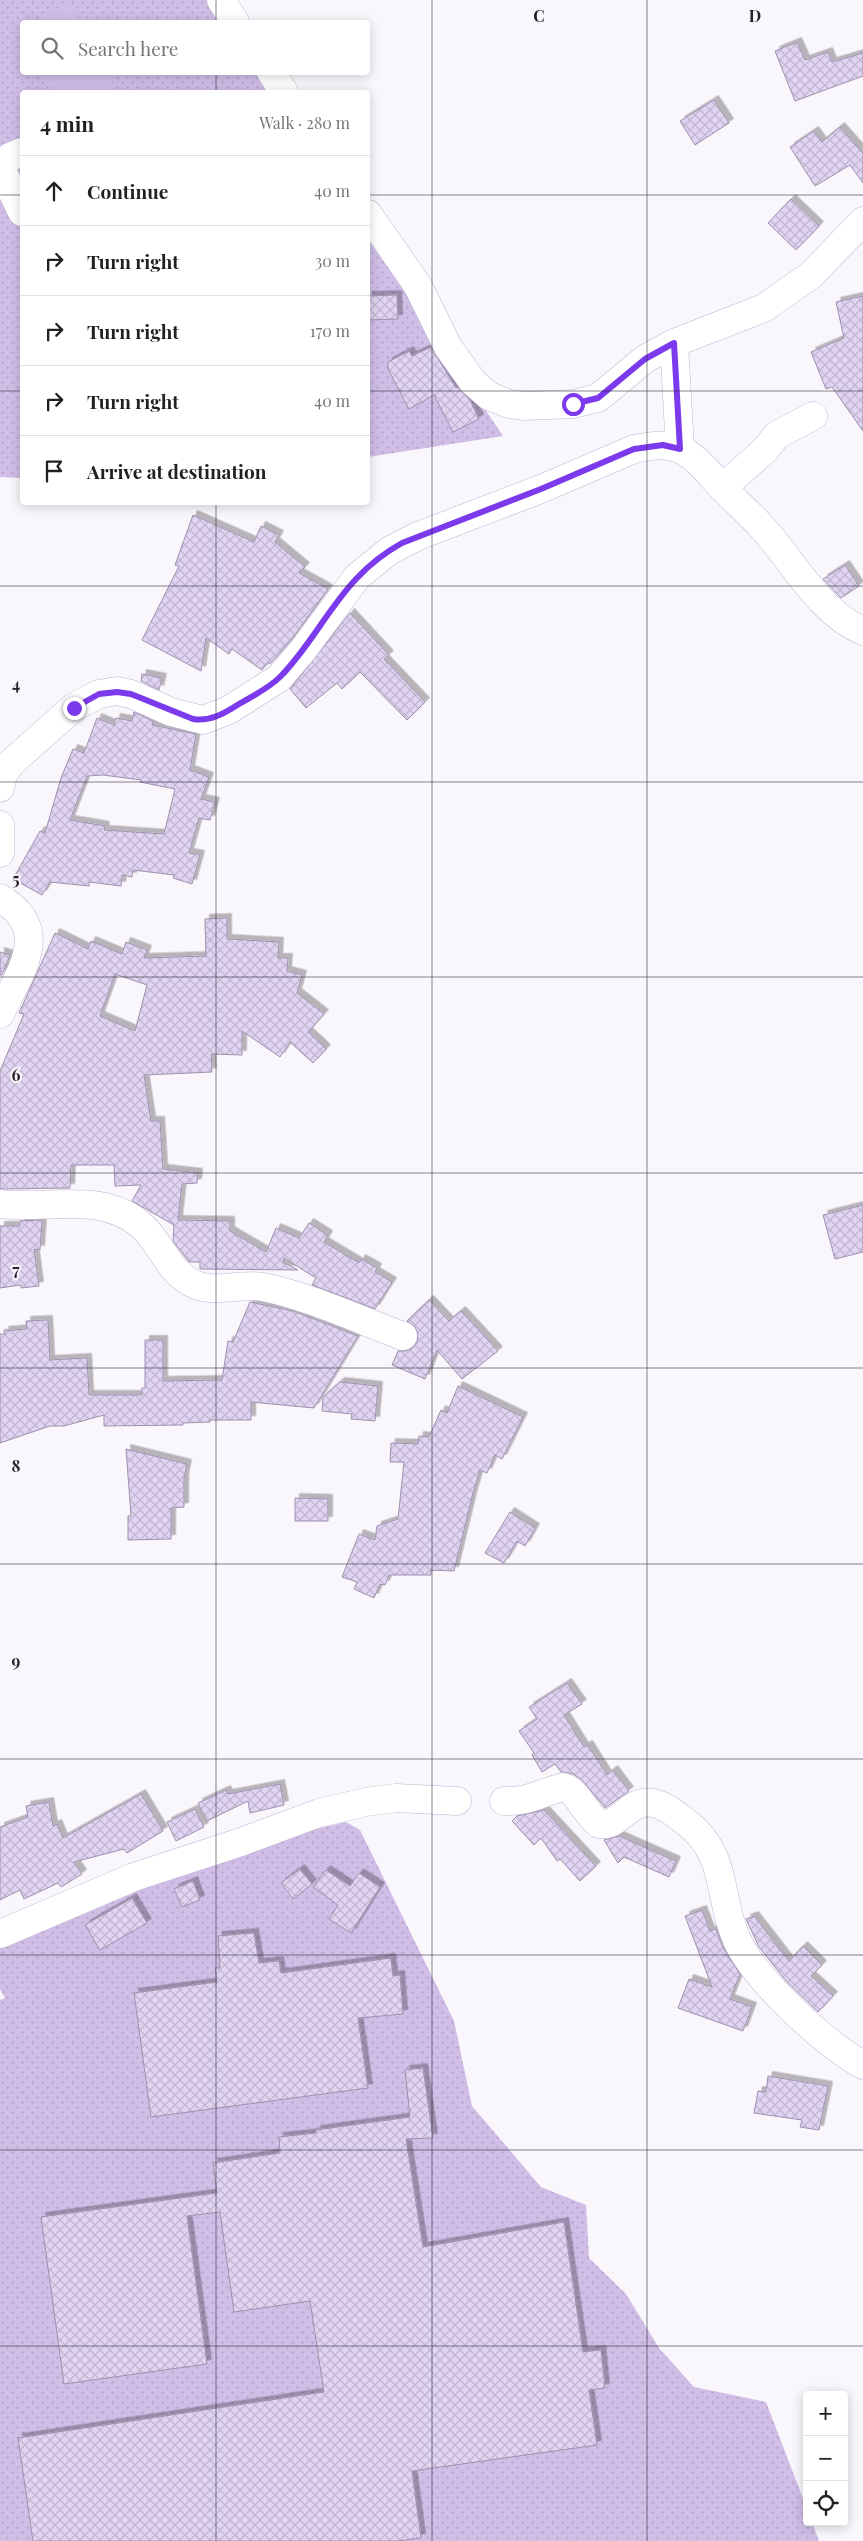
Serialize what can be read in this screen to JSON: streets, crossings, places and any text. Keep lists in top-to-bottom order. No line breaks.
{"page":{"search":"Search here","heading":["4 min","Walk · 280 m"],"list":[["Continue","40 m"],["Turn right","30 m"],["Turn right","170 m"],["Turn right","40 m"],"Arrive at destination"],"map_buttons":["+","−"]},"grid":{"columns":["C","D"],"rows":["4","5","6","7","8","9"]}}
